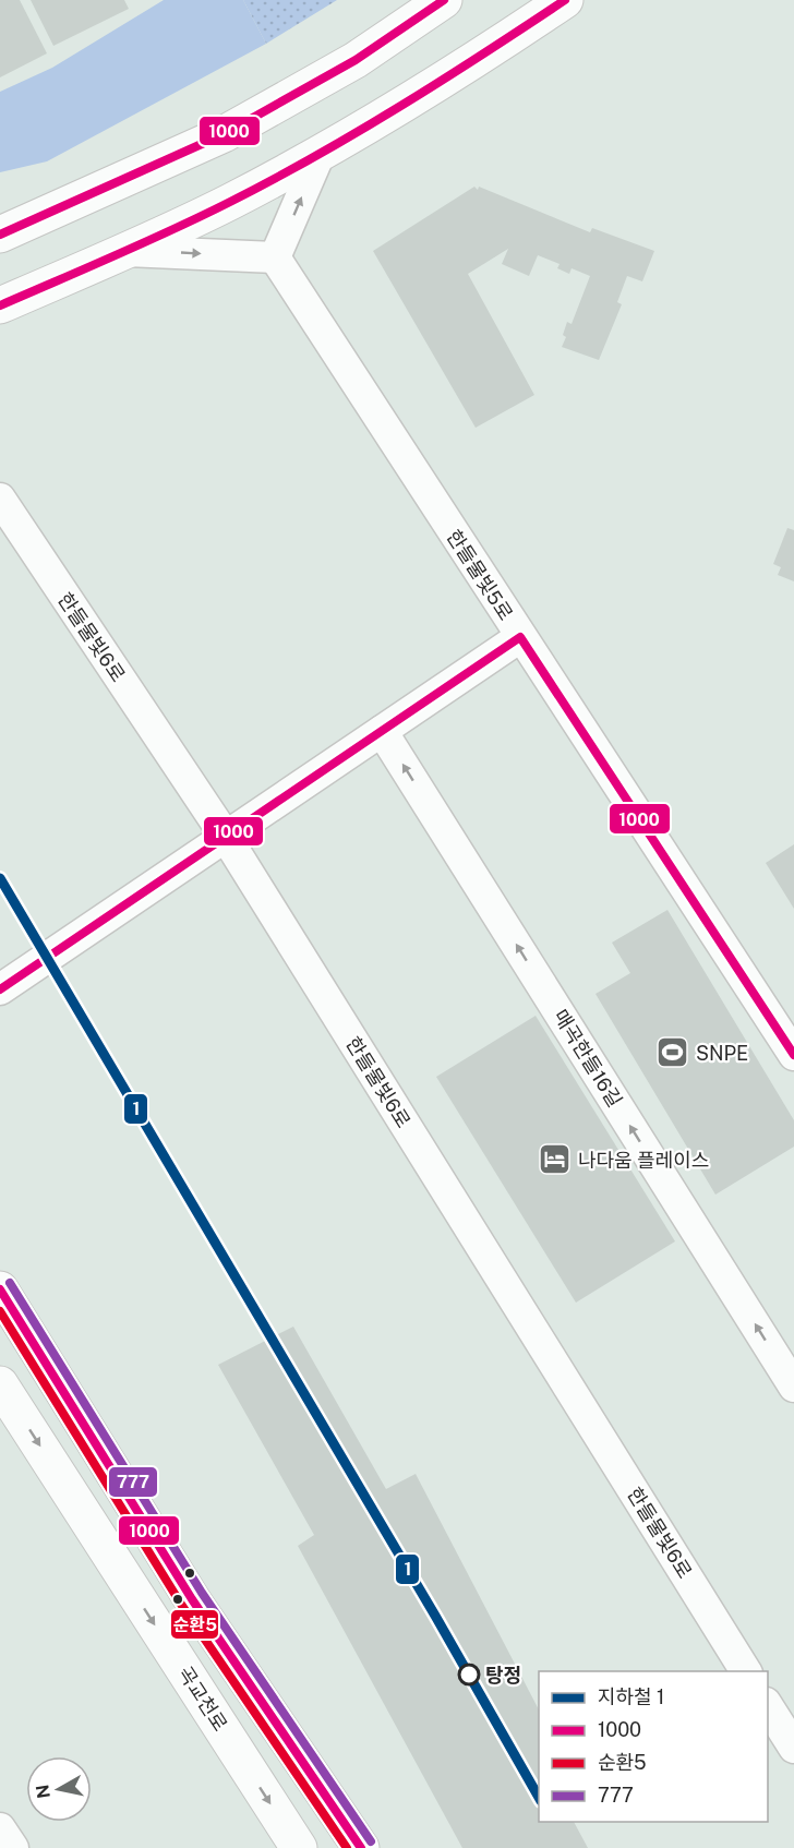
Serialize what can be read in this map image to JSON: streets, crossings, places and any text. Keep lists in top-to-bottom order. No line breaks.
{"streets":{"main road":["곡교천로"],"street":["한들물빛5로","한들물빛6로","매곡한들16길"]},"one_way":["매곡한들16길"],"places":{"sports":["SNPE"],"hotel":["나다움 플레이스"],"other":["탕정"]},"lines":["transit line 1000","metro line 1","transit line 777","transit line 순환5"],"legend":["지하철 1","1000","순환5","777"],"north":"left"}
